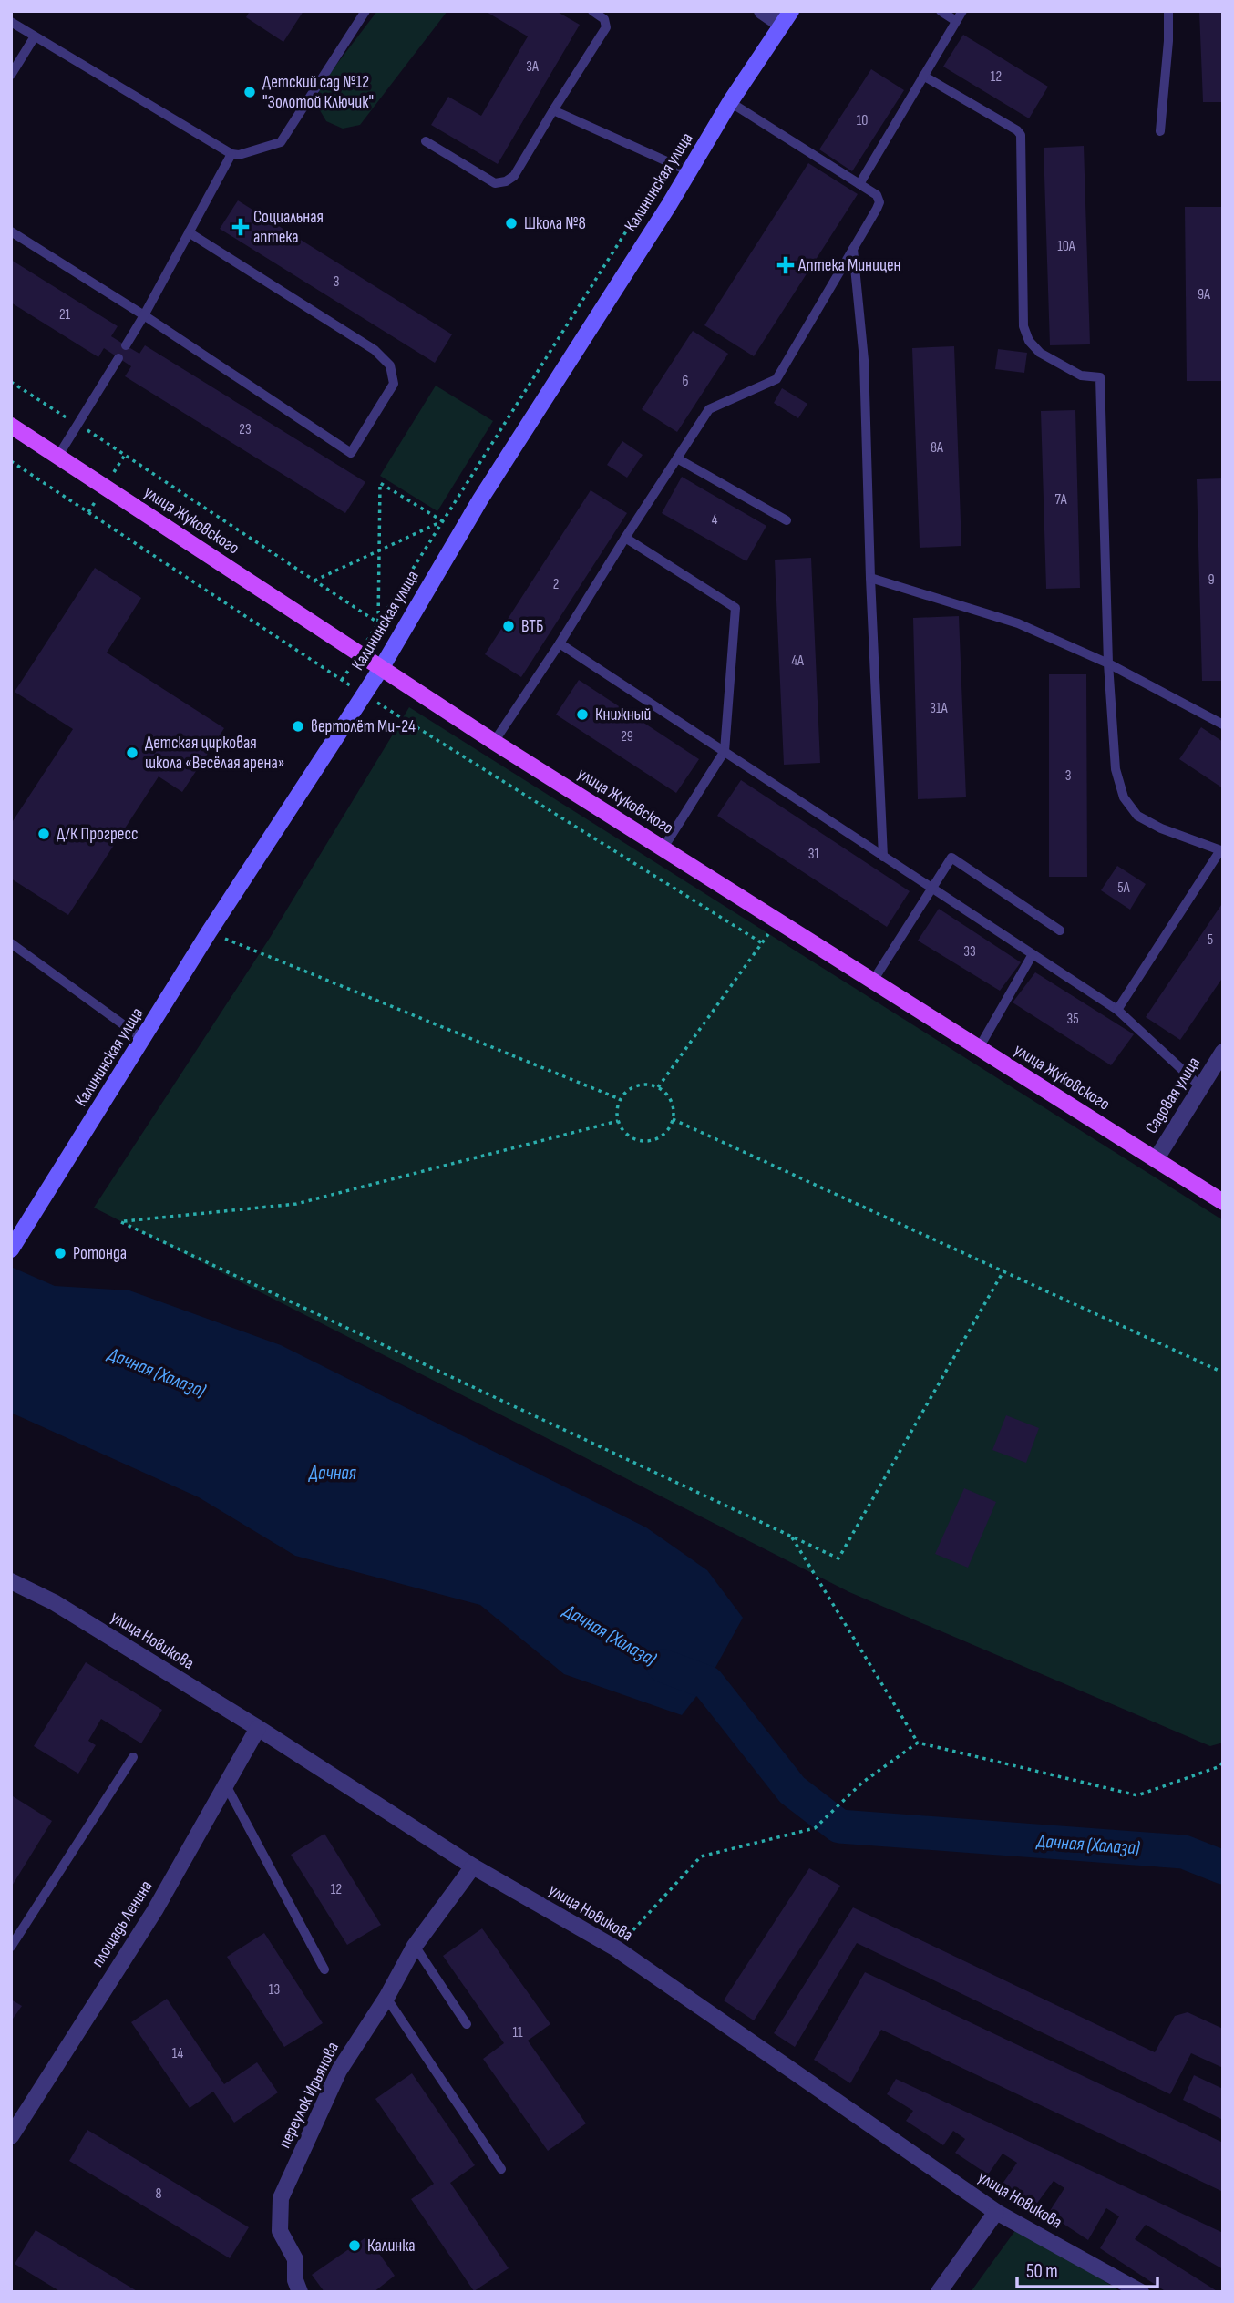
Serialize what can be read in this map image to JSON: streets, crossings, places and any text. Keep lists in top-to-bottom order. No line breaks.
{"streets":{"main road":["Калининская улица","улица Жуковского"],"street":["Садовая улица","улица Новикова","площадь Ленина","переулок Ирьянова"]},"crossings":[["Калининская улица","улица Жуковского"],["улица Жуковского","Садовая улица"],["улица Новикова","площадь Ленина"],["улица Новикова","переулок Ирьянова"]],"water":["Дачная (Халаза)","Дачная"],"places":{"other":["Детский сад №12 \"Золотой Ключик\"","Школа №8","ВТБ","Книжный","вертолёт Ми-24","Детская цирковая школа «Весёлая арена»","Д/К Прогресс","Ротонда","Калинка"],"health":["Социальная аптека","Аптека Миницен"]},"house_numbers":["3А","12","10","10А","3","9А","21","6","23","8А","7А","4","9","2","4А","31А","29","3","31","5А","5","33","35","12","13","11","14","8"],"scale_bar":"50 m"}
